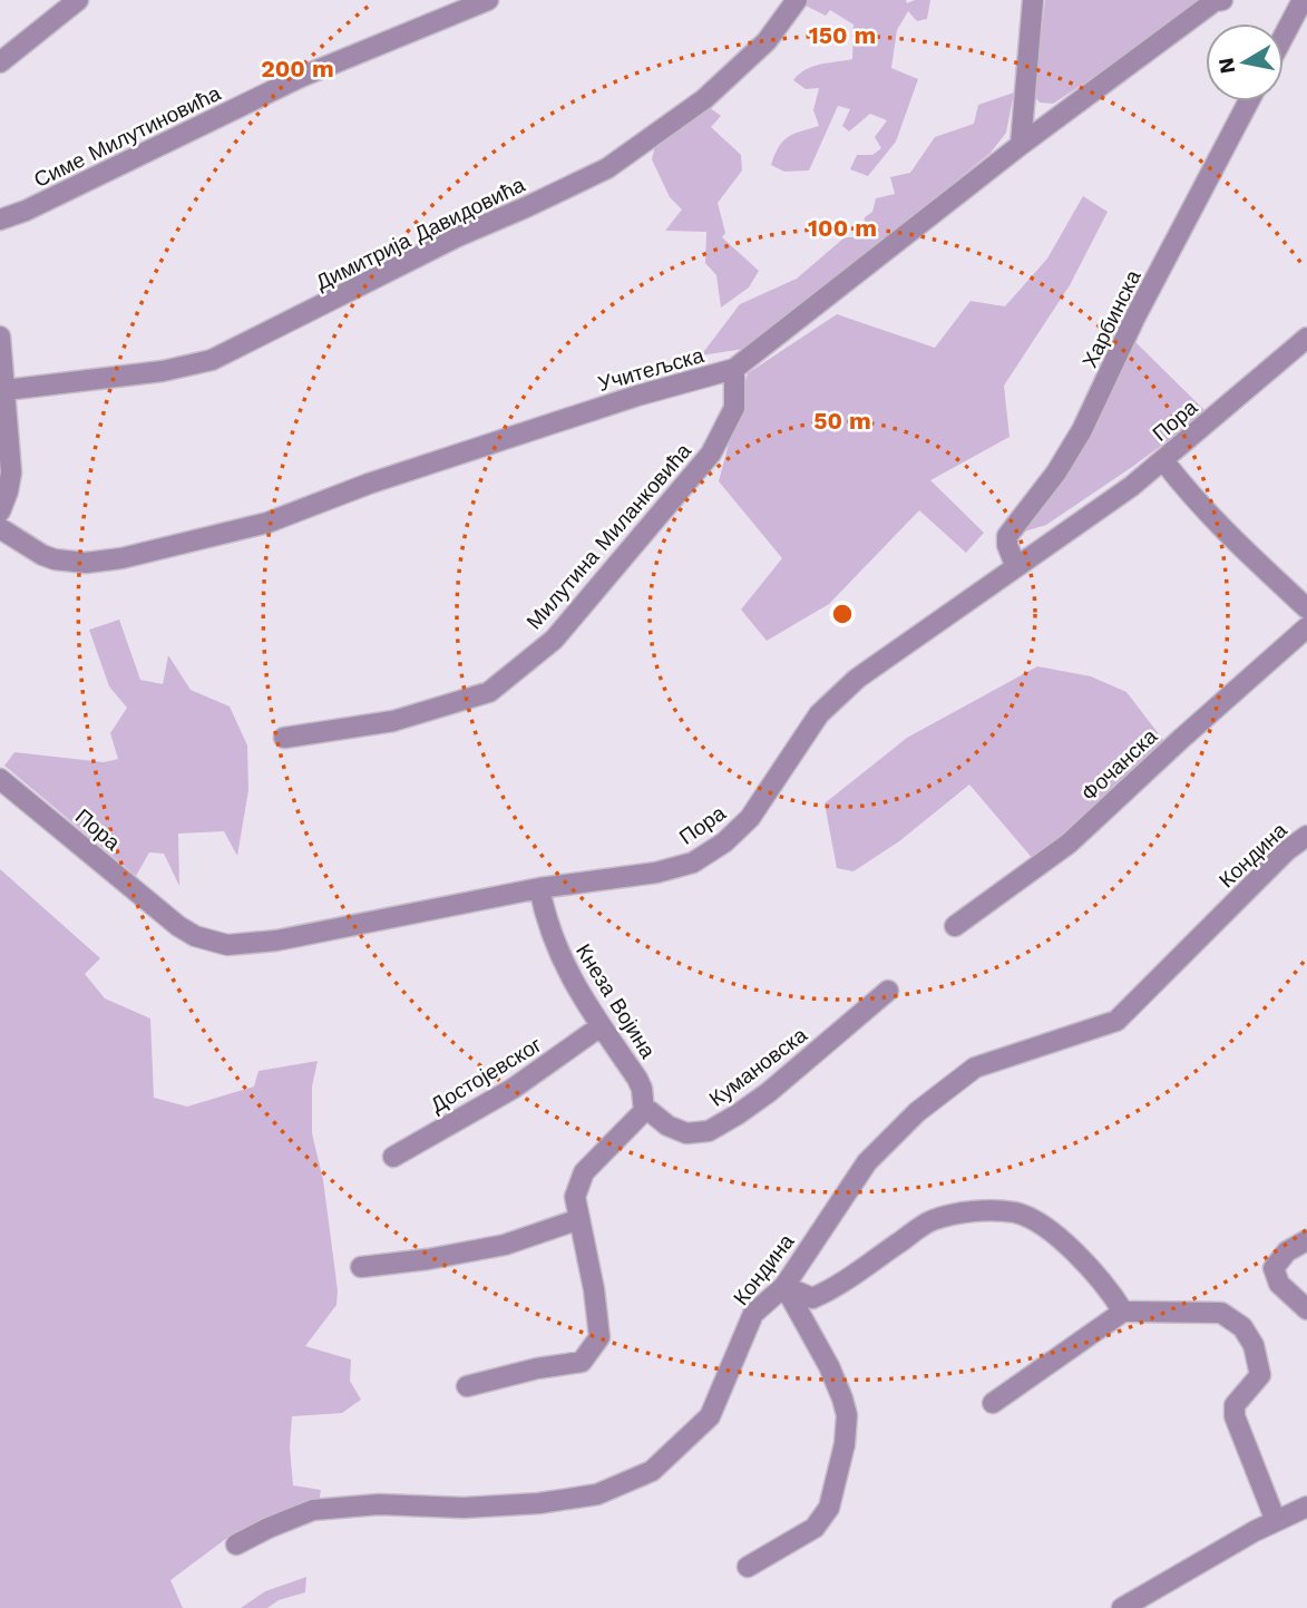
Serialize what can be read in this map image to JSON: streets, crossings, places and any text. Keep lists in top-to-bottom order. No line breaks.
{"streets":{"street":["Симе Милутиновића","Димитрија Давидовића","Харбинска","Учитељска","Пора","Милутина Миланковића","Фочанска","Кондина","Кнеза Војина","Кумановска","Достојевског"]},"crossings":[["Харбинска","Пора"],["Учитељска","Милутина Миланковића"],["Пора","Кнеза Војина"],["Кнеза Војина","Кумановска"],["Кнеза Војина","Достојевског"]],"north":"left","rings":["150 m","200 m","100 m","50 m"]}
